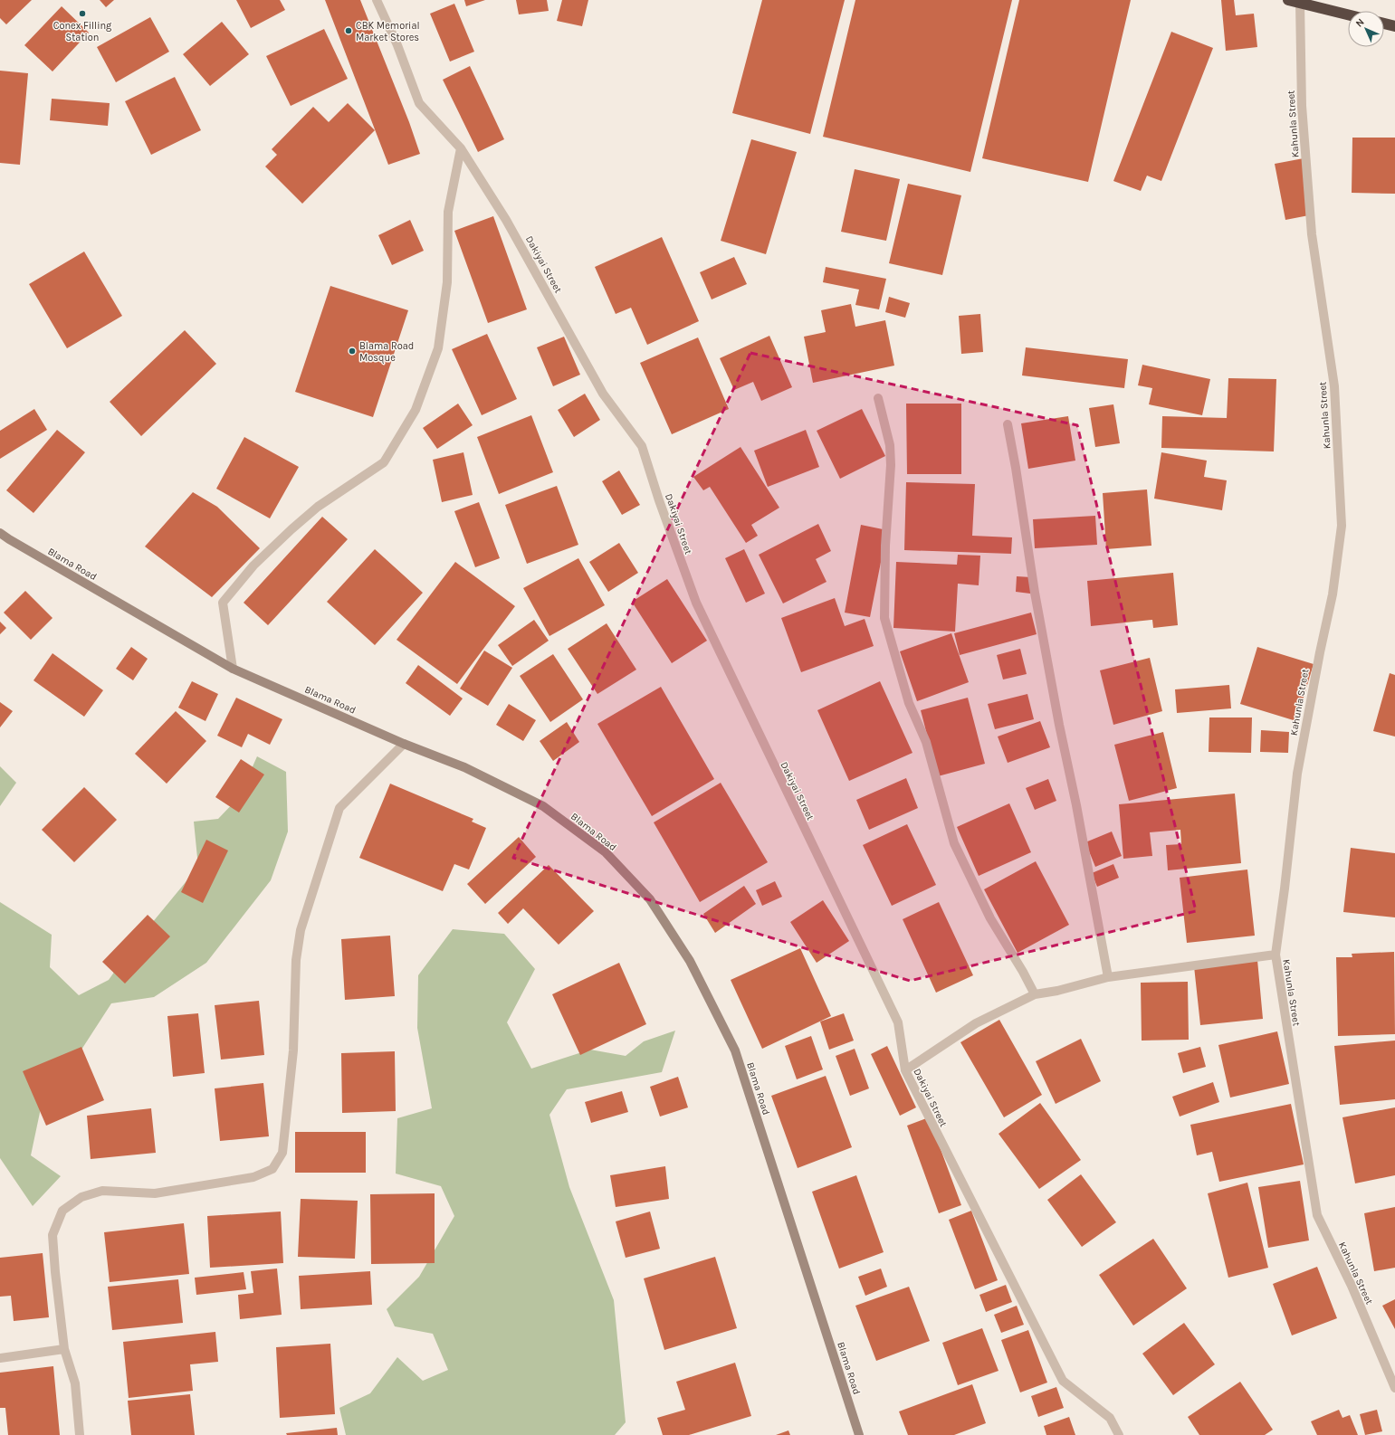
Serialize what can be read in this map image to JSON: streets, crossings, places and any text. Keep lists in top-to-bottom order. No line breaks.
{"streets":{"street":["Kahunla Street","Dakiyai Street","Blama Road"]},"places":["Conex Filling Station","CBK Memorial Market Stores","Blama Road Mosque"],"north":"top left"}
